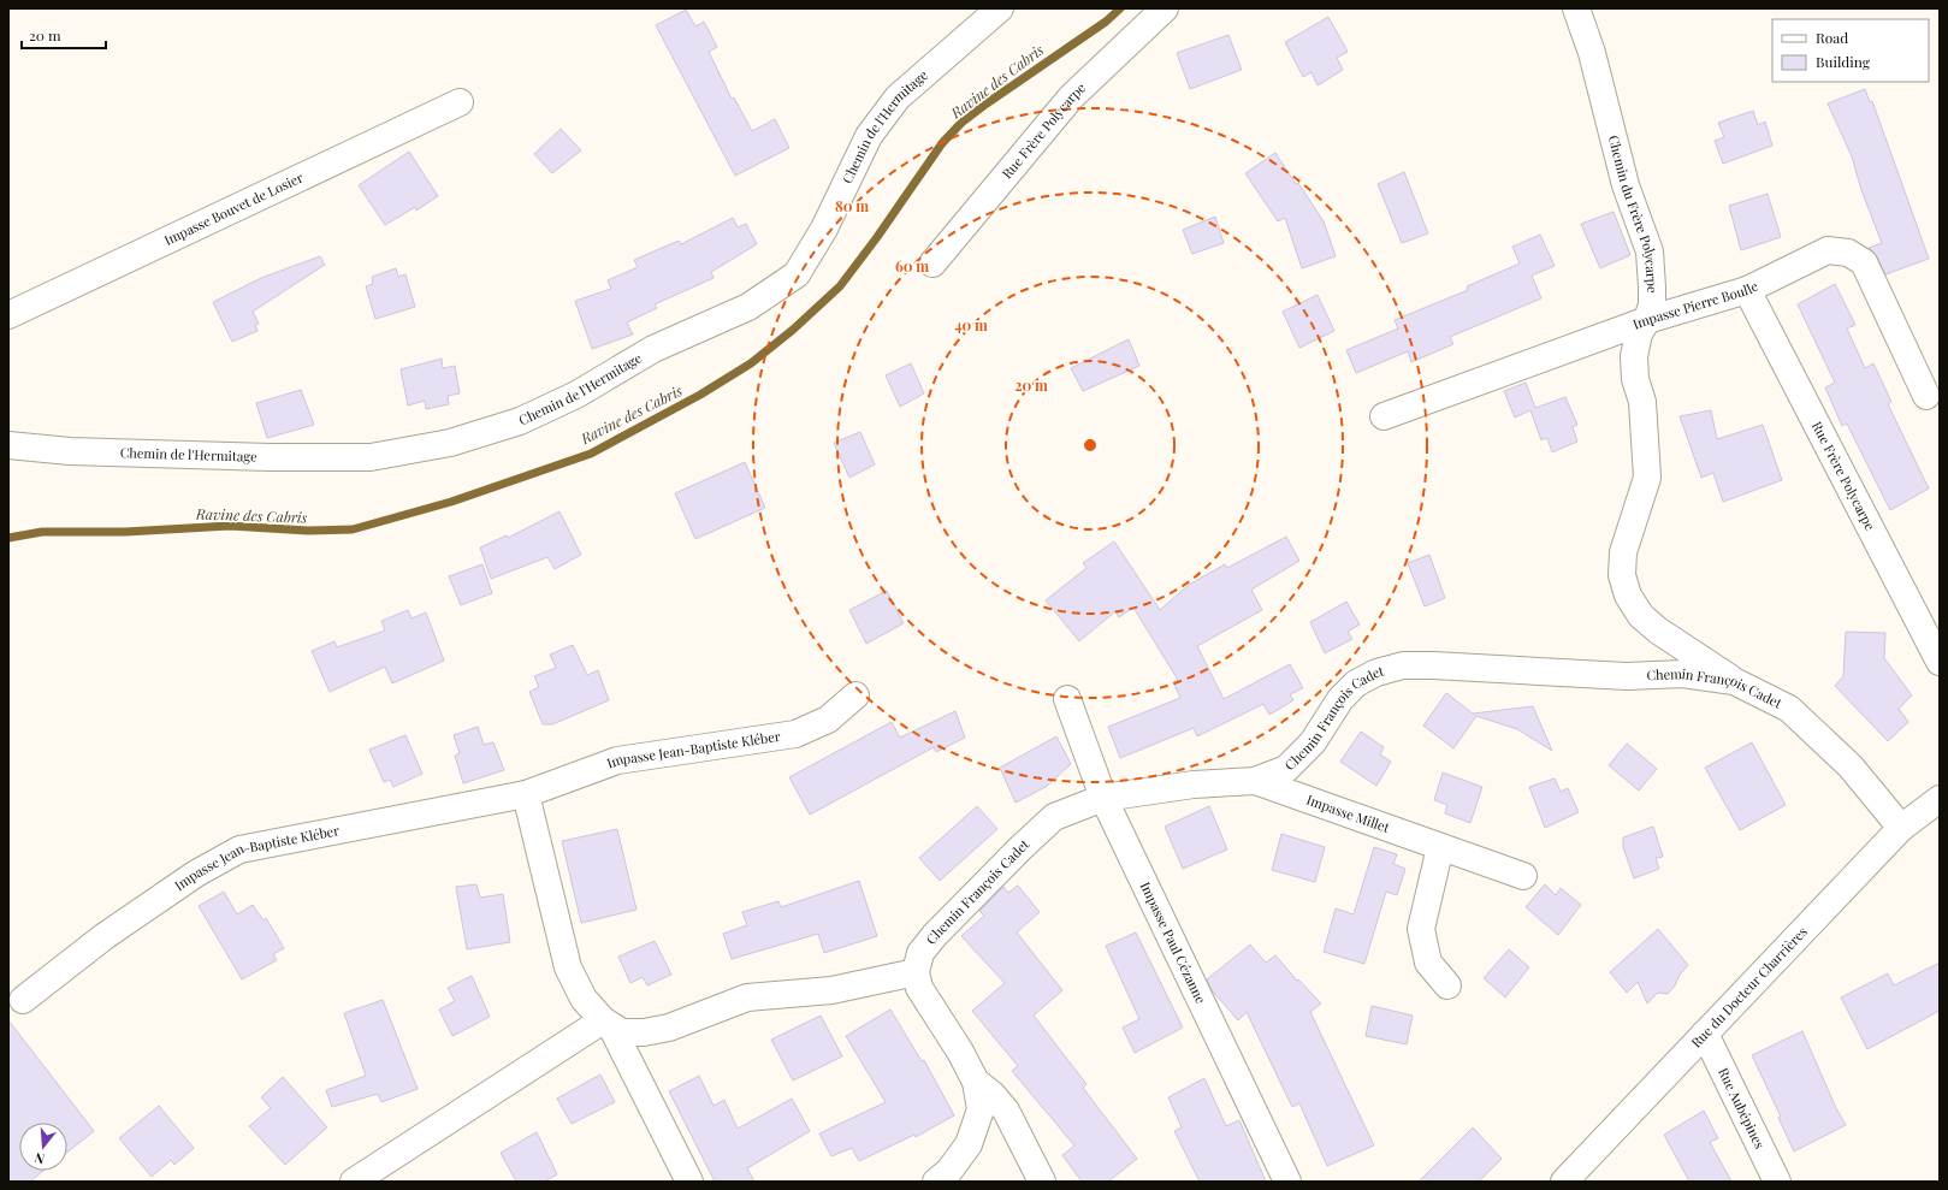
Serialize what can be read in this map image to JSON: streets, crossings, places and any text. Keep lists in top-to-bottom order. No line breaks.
{"streets":{"street":["Chemin de l'Hermitage","Rue Frère Polycarpe","Impasse Bouvet de Losier","Chemin du Frère Polycarpe","Impasse Pierre Boulle","Chemin François Cadet","Impasse Jean-Baptiste Kléber","Impasse Millet","Impasse Paul Cézanne","Rue du Docteur Charrières","Rue Aubépines"]},"crossings":[["Rue Frère Polycarpe","Impasse Pierre Boulle"],["Chemin du Frère Polycarpe","Impasse Pierre Boulle"],["Chemin du Frère Polycarpe","Chemin François Cadet"],["Chemin François Cadet","Impasse Millet"],["Chemin François Cadet","Impasse Paul Cézanne"],["Chemin François Cadet","Rue du Docteur Charrières"],["Rue du Docteur Charrières","Rue Aubépines"]],"water":["Ravine des Cabris"],"legend":["Road","Building"],"scale_bar":"20 m","north":"bottom","rings":["80 m","60 m","40 m","20 m"]}
